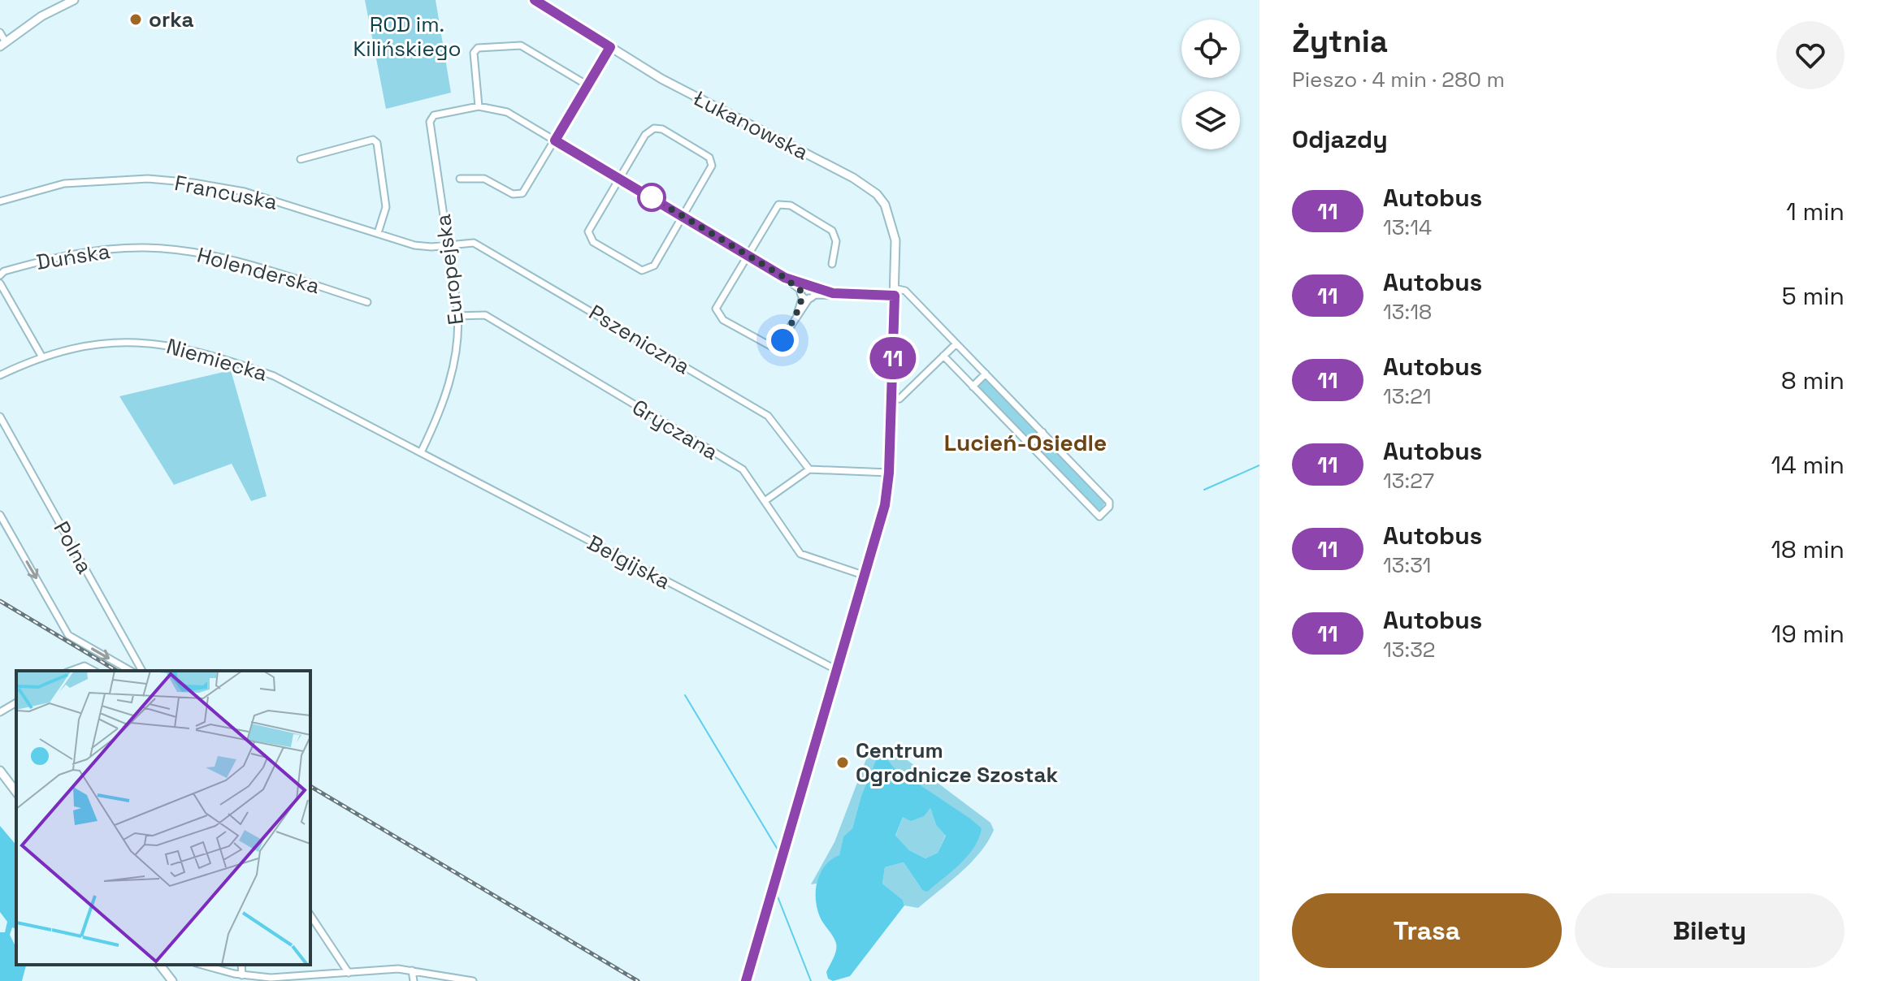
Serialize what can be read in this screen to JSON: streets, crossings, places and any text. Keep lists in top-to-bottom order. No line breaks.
{"streets":{"street":["Łukanowska","Francuska","Duńska","Europejska","Holenderska","Pszeniczna","Niemiecka","Gryczana","Polna","Belgijska"]},"crossings":[["Łukanowska","Gryczana"],["Łukanowska","Belgijska"],["Francuska","Europejska"],["Francuska","Pszeniczna"],["Duńska","Holenderska"],["Europejska","Pszeniczna"],["Europejska","Niemiecka"],["Europejska","Gryczana"],["Europejska","Belgijska"],["Niemiecka","Belgijska"]],"districts":["Lucień-Osiedle"],"parks":["ROD im. Kilińskiego"],"places":["orka","Centrum Ogrodnicze Szostak"],"lines":["bus line 11"],"page":{"on_map":"11","heading":[["Żytnia","Pieszo · 4 min · 280 m"],"Odjazdy"],"list":[{"mark":"11","name":"Autobus","note":"13:14","value":"1 min"},{"mark":"11","name":"Autobus","note":"13:18","value":"5 min"},{"mark":"11","name":"Autobus","note":"13:21","value":"8 min"},{"mark":"11","name":"Autobus","note":"13:27","value":"14 min"},{"mark":"11","name":"Autobus","note":"13:31","value":"18 min"},{"mark":"11","name":"Autobus","note":"13:32","value":"19 min"}],"buttons":["Trasa","Bilety"]}}
